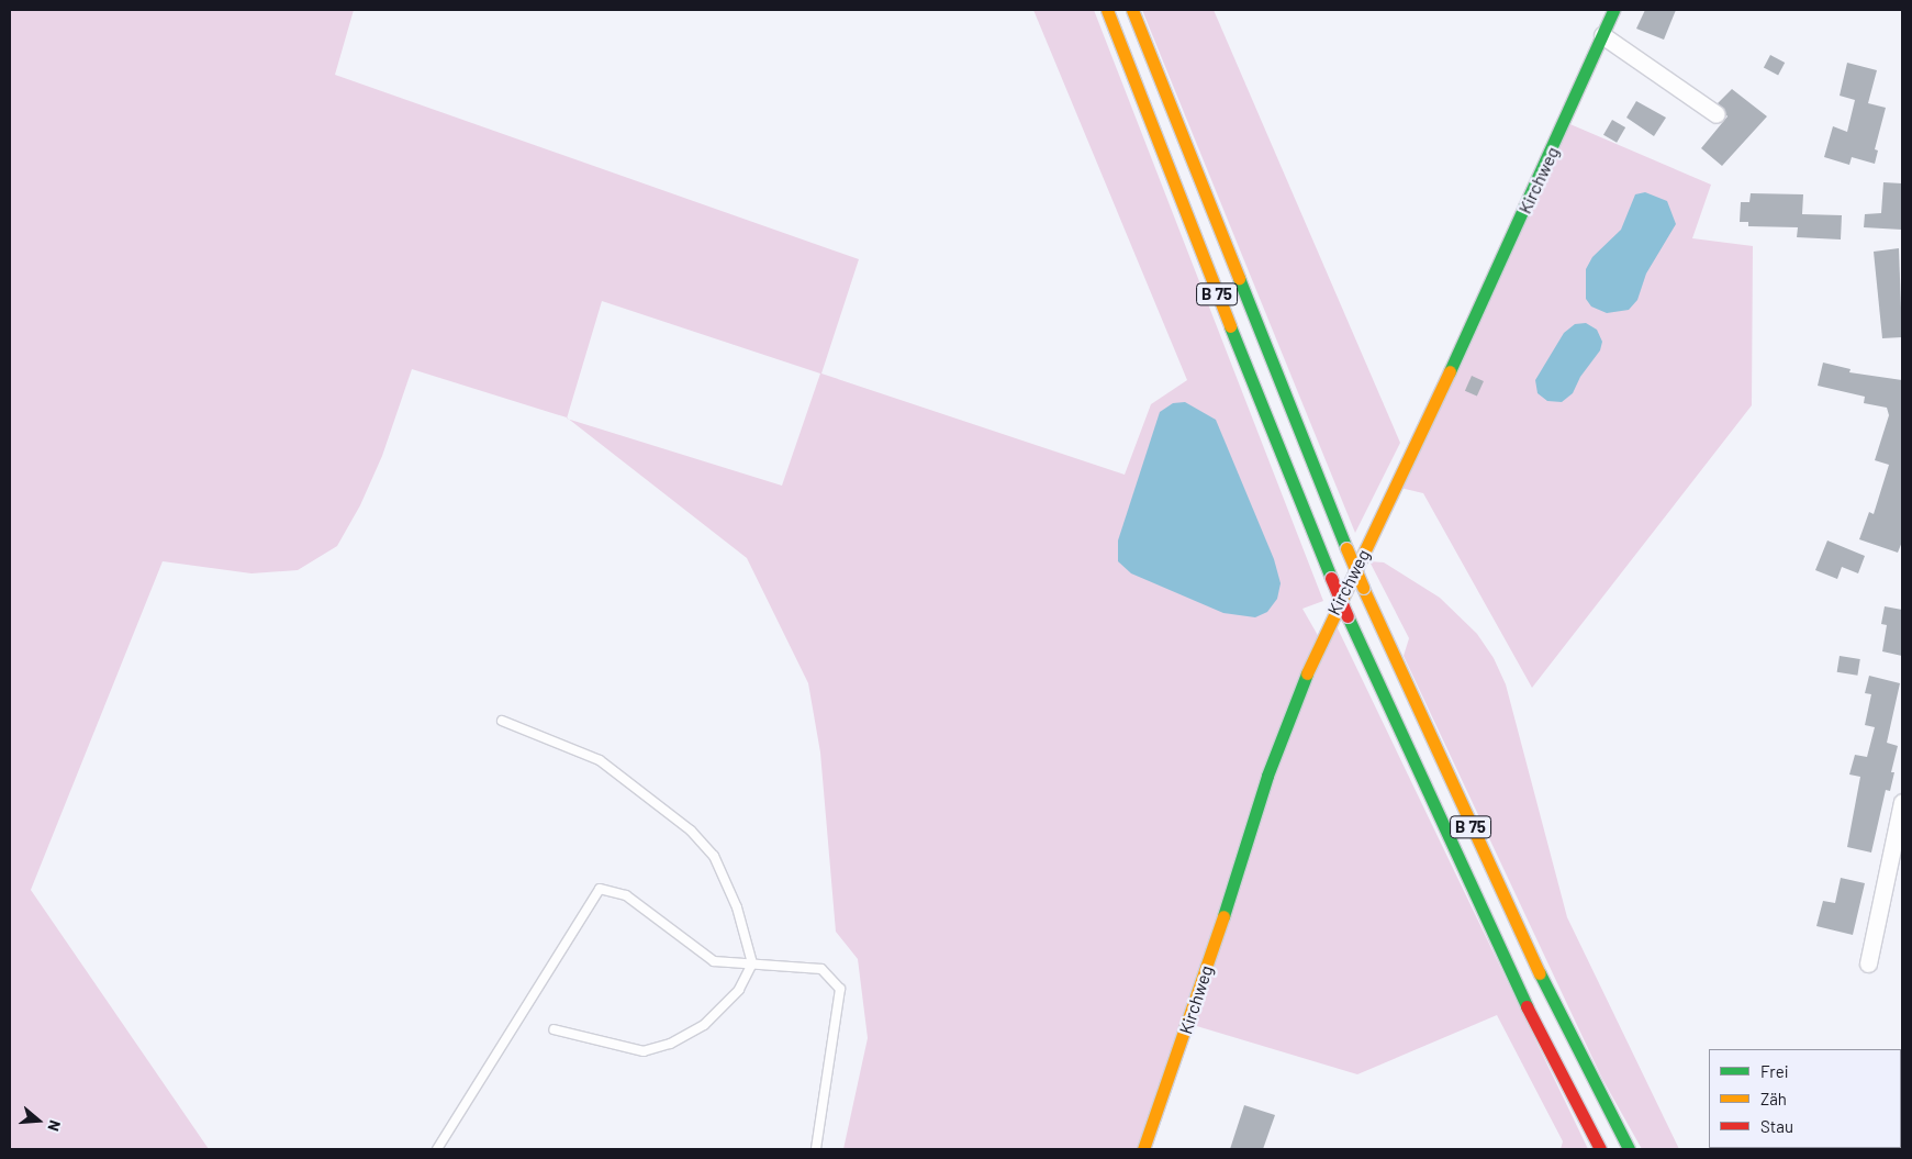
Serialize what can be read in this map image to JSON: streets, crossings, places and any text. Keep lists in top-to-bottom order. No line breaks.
{"streets":{"main road":["Kirchweg","B 75"]},"legend":["Frei","Zäh","Stau"],"north":"right"}
